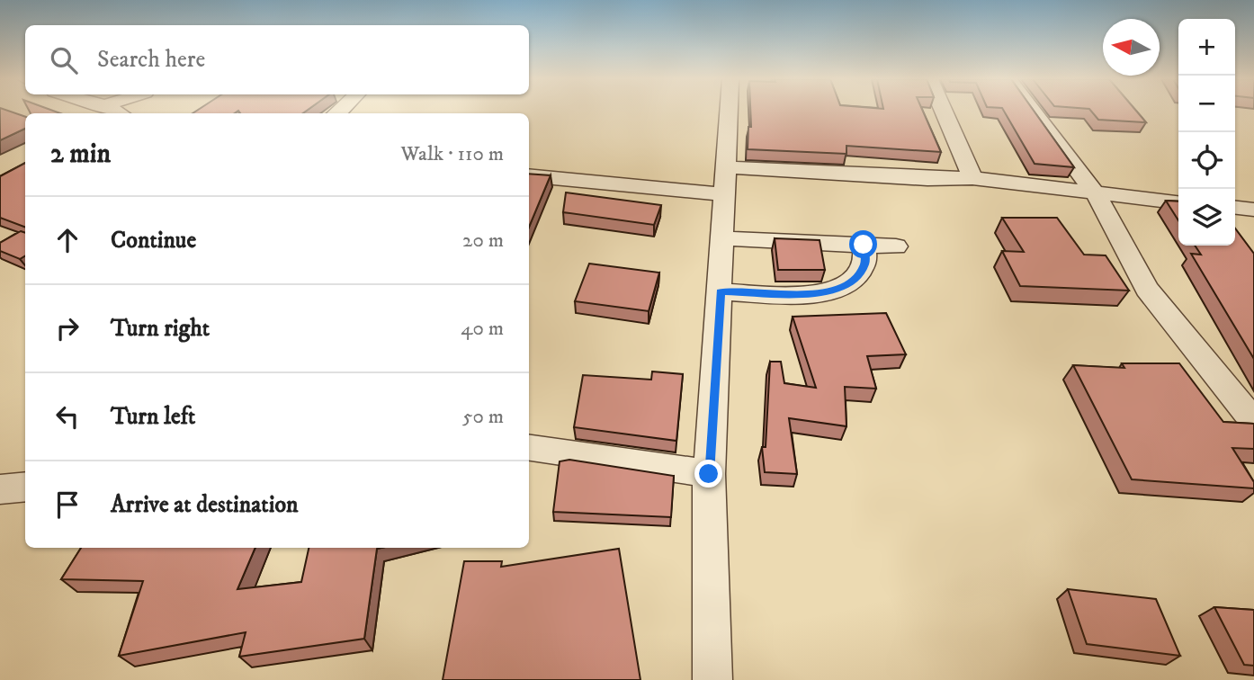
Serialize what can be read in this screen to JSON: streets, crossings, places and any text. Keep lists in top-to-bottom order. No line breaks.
{"north":"left","page":{"map_buttons":["+","−"],"search":"Search here","heading":["2 min","Walk · 110 m"],"list":[["Continue","20 m"],["Turn right","40 m"],["Turn left","50 m"],"Arrive at destination"]}}
